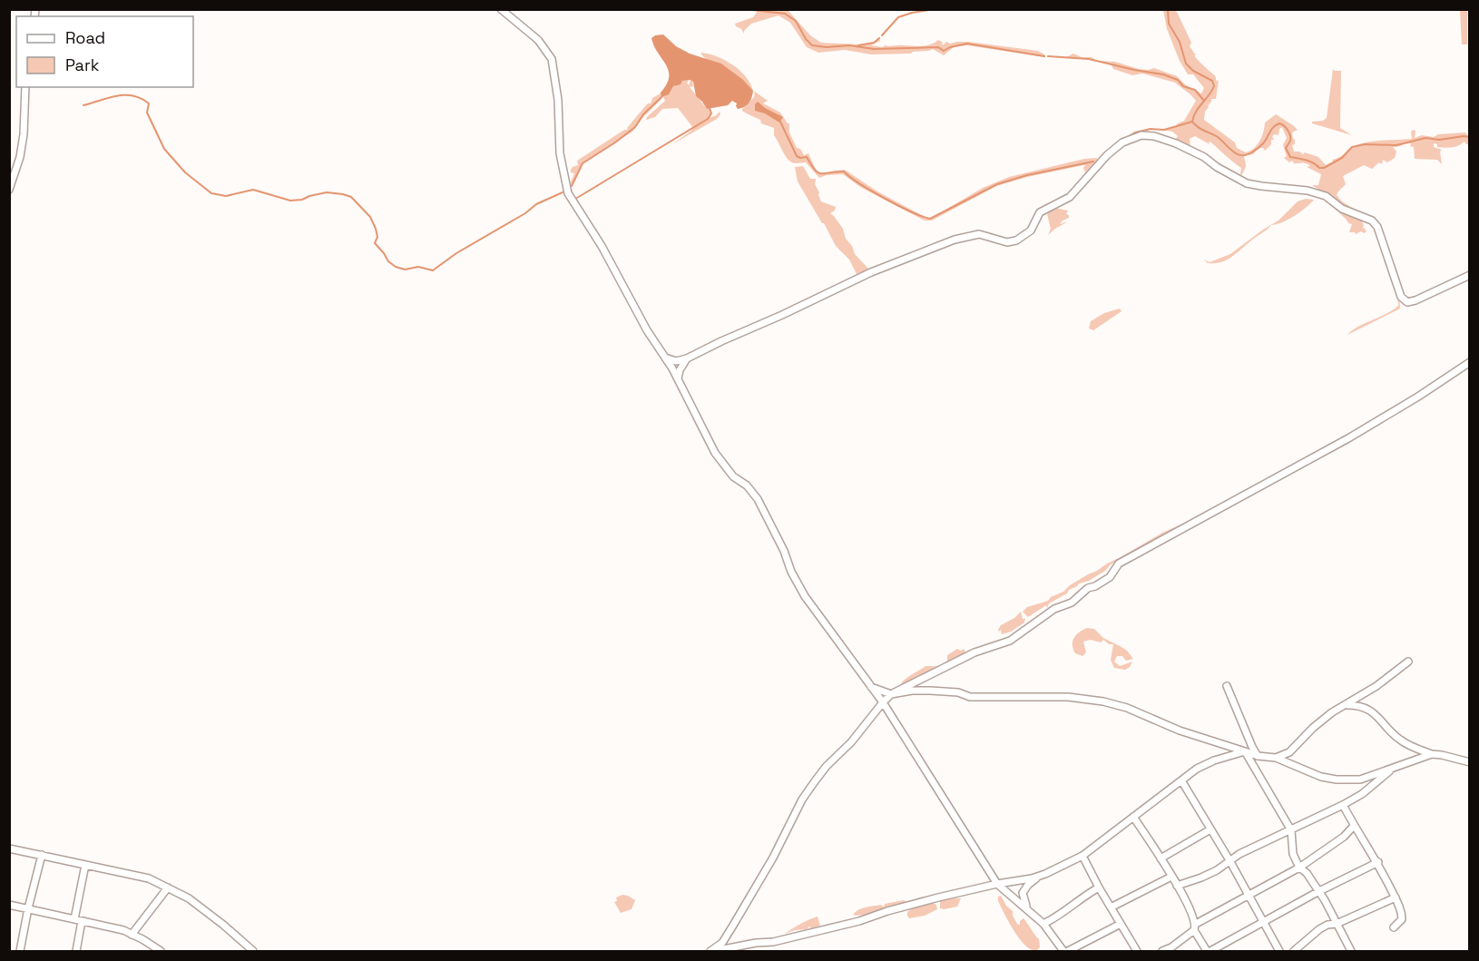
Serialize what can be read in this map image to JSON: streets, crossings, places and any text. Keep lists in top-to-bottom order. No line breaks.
{"legend":["Road","Park"]}
